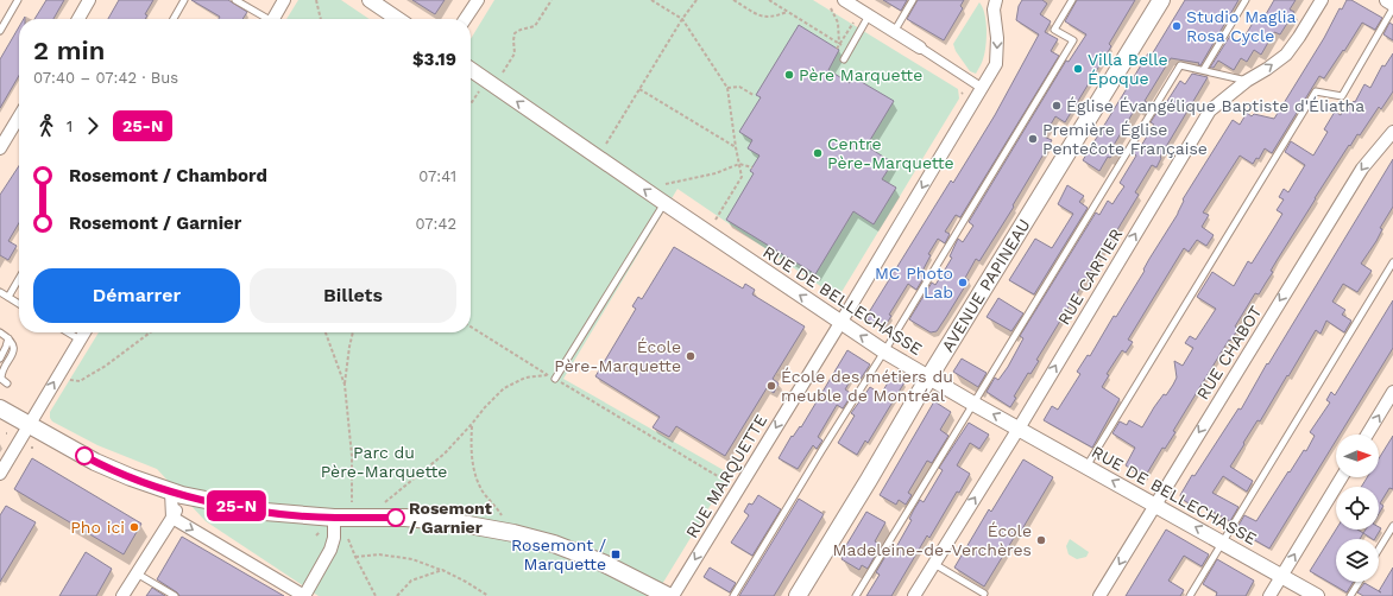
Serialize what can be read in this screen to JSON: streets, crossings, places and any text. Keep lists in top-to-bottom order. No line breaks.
{"streets":{"main road":["AVENUE PAPINEAU"],"street":["RUE CARTIER","RUE DE BELLECHASSE","RUE CHABOT","RUE MARQUETTE"]},"crossings":[["RUE CARTIER","RUE DE BELLECHASSE"],["AVENUE PAPINEAU","RUE DE BELLECHASSE"],["RUE DE BELLECHASSE","RUE CHABOT"],["RUE DE BELLECHASSE","RUE MARQUETTE"]],"one_way":["RUE CARTIER","RUE DE BELLECHASSE","RUE CHABOT","RUE MARQUETTE"],"parks":["Parc du Père-Marquette"],"places":{"other":["Studio Maglia Rosa Cycle","Villa Belle Époque","Père Marquette","Église Évangélique Baptiste d'Éliatha","Première Église Penteĉote Française","Centre Père-Marquette","MC Photo Lab","École Père-Marquette","École des métiers du meuble de Montréal","Rosemont / Garnier","Pho ici","École Madeleine-de-Verchères"],"transit":["Rosemont / Marquette"]},"lines":["bus line 25-N"],"north":"right","page":{"on_map":"25-N","heading":["2 min","07:40 – 07:42 · Bus","$3.19"],"legs":["1","25-N"],"list":[{"name":"Rosemont / Chambord","value":"07:41"},{"name":"Rosemont / Garnier","value":"07:42"}],"buttons":["Démarrer","Billets"]}}
